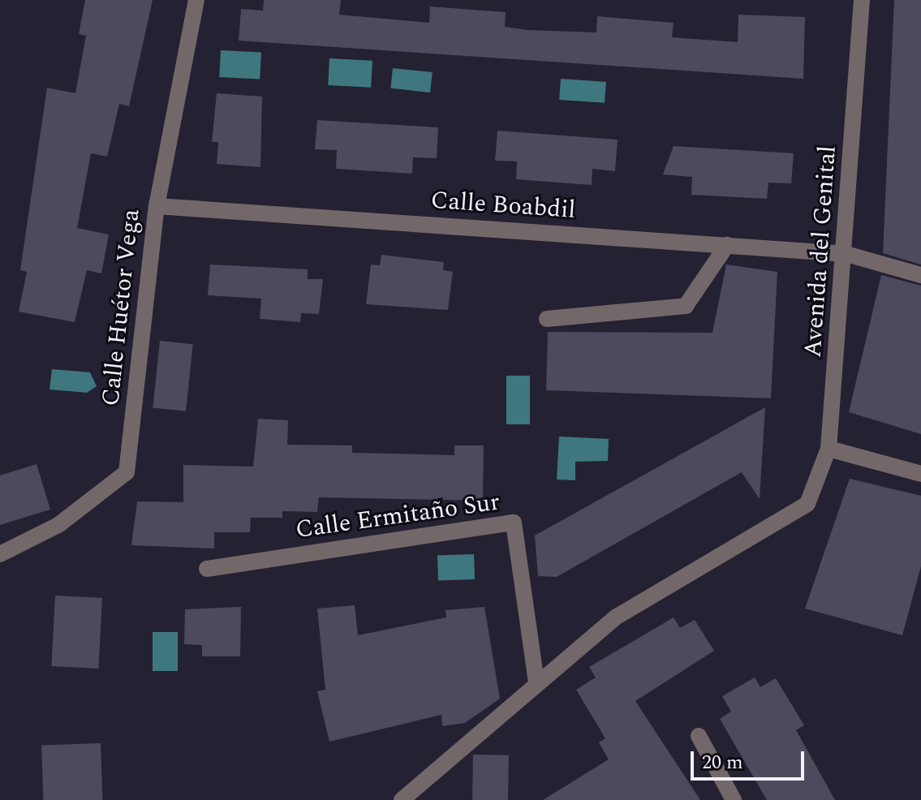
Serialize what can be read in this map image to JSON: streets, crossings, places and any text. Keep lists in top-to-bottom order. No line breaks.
{"streets":{"street":["Calle Boabdil","Avenida del Genital","Calle Huétor Vega","Calle Ermitaño Sur"]},"crossings":[["Calle Boabdil","Avenida del Genital"],["Calle Boabdil","Calle Huétor Vega"],["Avenida del Genital","Calle Ermitaño Sur"]],"scale_bar":"20 m"}
